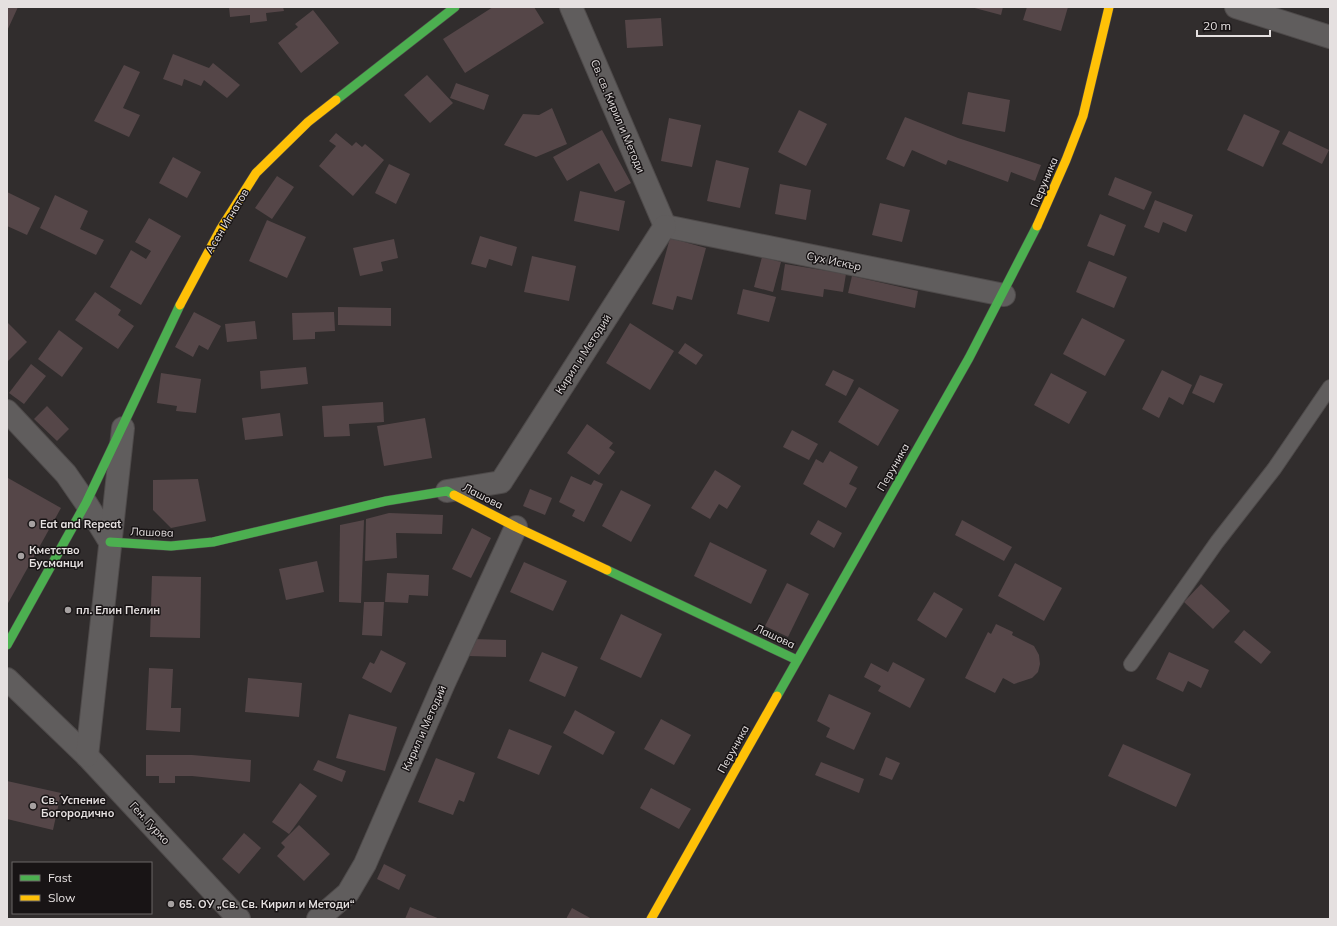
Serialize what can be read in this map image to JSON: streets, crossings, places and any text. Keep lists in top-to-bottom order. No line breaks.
{"streets":{"street":["Св. св. Кирил и Методи","Перуника","Асен Игнатов","Сух Искър","Кирил и Методий","Лашова","Ген. Гурко"]},"crossings":[["Св. св. Кирил и Методи","Сух Искър"],["Св. св. Кирил и Методи","Кирил и Методий"],["Перуника","Сух Искър"],["Перуника","Лашова"],["Сух Искър","Кирил и Методий"],["Кирил и Методий","Лашова"]],"places":["Eat and Repeat","Кметство Бусманци","пл. Елин Пелин","Св. Успение Богородично","65. ОУ „Св. Св. Кирил и Методи“"],"legend":["Fast","Slow"],"scale_bar":"20 m"}
